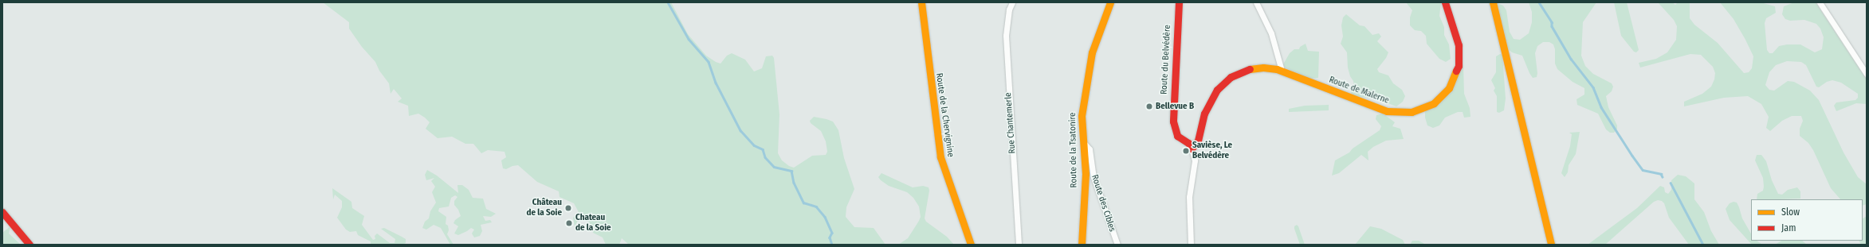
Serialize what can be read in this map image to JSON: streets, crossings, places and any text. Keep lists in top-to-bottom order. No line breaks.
{"streets":{"street":["Route du Belvédère","Route de Malerne","Route de la Chervignine","Rue Chantemerle","Route de la Tsatonire","Route des Cibles"]},"crossings":[["Route du Belvédère","Route de Malerne"],["Route de la Tsatonire","Route des Cibles"]],"places":["Bellevue B","Savièse, Le Belvédère","Château de la Soie","Chateau de la Soie"],"legend":["Slow","Jam"]}
